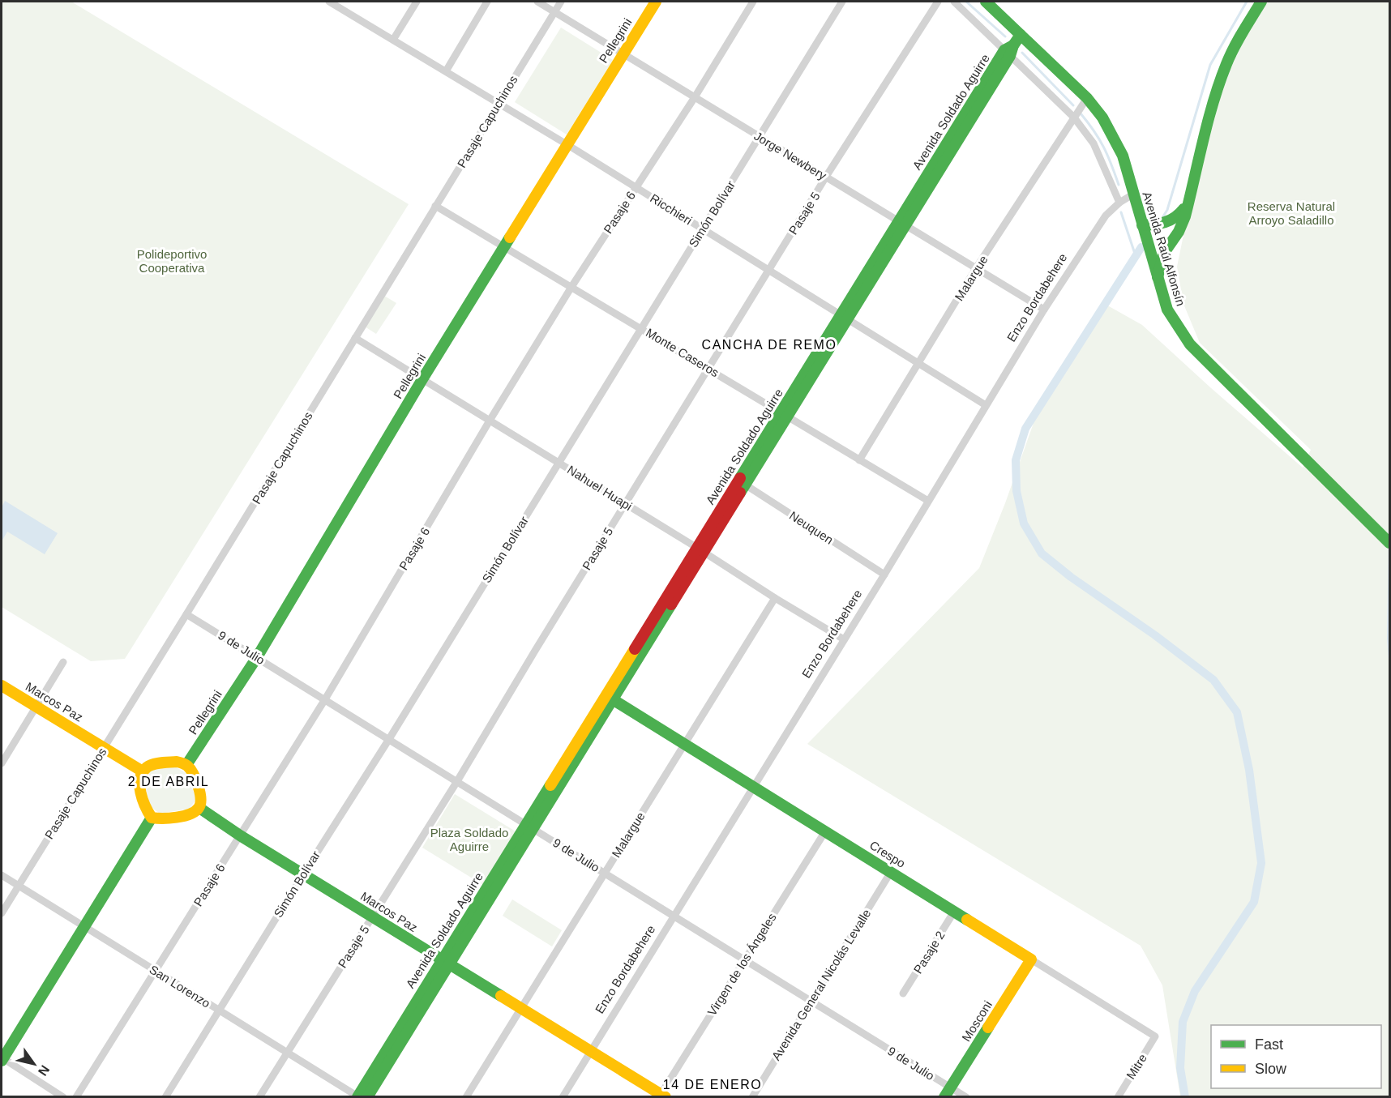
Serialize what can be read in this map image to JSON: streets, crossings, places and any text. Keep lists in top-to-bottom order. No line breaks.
{"streets":{"street":["Pellegrini","Avenida Soldado Aguirre","Pasaje Capuchinos","Jorge Newbery","Ricchieri","Pasaje 6","Pasaje 5","Simón Bolívar","Avenida Raúl Alfonsín","Malargue","Enzo Bordabehere","Monte Caseros","Nahuel Huapi","Neuquen","9 de Julio","Marcos Paz","Crespo","Pasaje 2","Virgen de los Ángeles","Avenida General Nicolás Levalle","San Lorenzo","Mosconi","Mitre"]},"crossings":[["Pellegrini","Jorge Newbery"],["Pellegrini","Ricchieri"],["Pellegrini","Monte Caseros"],["Pellegrini","Nahuel Huapi"],["Pellegrini","9 de Julio"],["Pellegrini","Marcos Paz"],["Avenida Soldado Aguirre","Jorge Newbery"],["Avenida Soldado Aguirre","Ricchieri"],["Avenida Soldado Aguirre","Avenida Raúl Alfonsín"],["Avenida Soldado Aguirre","Monte Caseros"],["Avenida Soldado Aguirre","Nahuel Huapi"],["Avenida Soldado Aguirre","Neuquen"],["Avenida Soldado Aguirre","9 de Julio"],["Avenida Soldado Aguirre","Marcos Paz"],["Avenida Soldado Aguirre","Crespo"],["Avenida Soldado Aguirre","San Lorenzo"],["Pasaje Capuchinos","Jorge Newbery"],["Pasaje Capuchinos","Ricchieri"],["Pasaje Capuchinos","Monte Caseros"],["Pasaje Capuchinos","Nahuel Huapi"],["Pasaje Capuchinos","9 de Julio"],["Pasaje Capuchinos","Marcos Paz"],["Pasaje Capuchinos","San Lorenzo"],["Jorge Newbery","Pasaje 6"],["Jorge Newbery","Pasaje 5"],["Jorge Newbery","Simón Bolívar"],["Jorge Newbery","Malargue"],["Jorge Newbery","Enzo Bordabehere"],["Ricchieri","Pasaje 6"],["Ricchieri","Pasaje 5"],["Ricchieri","Simón Bolívar"],["Ricchieri","Malargue"],["Ricchieri","Enzo Bordabehere"],["Pasaje 6","Monte Caseros"],["Pasaje 6","Nahuel Huapi"],["Pasaje 6","9 de Julio"],["Pasaje 6","Marcos Paz"],["Pasaje 6","San Lorenzo"],["Pasaje 5","Monte Caseros"],["Pasaje 5","Nahuel Huapi"],["Pasaje 5","9 de Julio"],["Pasaje 5","Marcos Paz"],["Pasaje 5","San Lorenzo"],["Simón Bolívar","Monte Caseros"],["Simón Bolívar","Nahuel Huapi"],["Simón Bolívar","9 de Julio"],["Simón Bolívar","Marcos Paz"],["Simón Bolívar","San Lorenzo"],["Avenida Raúl Alfonsín","Malargue"],["Avenida Raúl Alfonsín","Enzo Bordabehere"],["Malargue","Monte Caseros"],["Malargue","Nahuel Huapi"],["Malargue","9 de Julio"],["Malargue","Marcos Paz"],["Malargue","Crespo"],["Enzo Bordabehere","Monte Caseros"],["Enzo Bordabehere","Nahuel Huapi"],["Enzo Bordabehere","Neuquen"],["Enzo Bordabehere","9 de Julio"],["Enzo Bordabehere","Marcos Paz"],["Enzo Bordabehere","Crespo"],["9 de Julio","Virgen de los Ángeles"],["9 de Julio","Avenida General Nicolás Levalle"],["9 de Julio","Mosconi"],["Marcos Paz","Virgen de los Ángeles"],["Crespo","Pasaje 2"],["Crespo","Virgen de los Ángeles"],["Crespo","Avenida General Nicolás Levalle"],["Crespo","Mosconi"],["Crespo","Mitre"]],"districts":["CANCHA DE REMO","2 DE ABRIL","14 DE ENERO"],"parks":["Reserva Natural Arroyo Saladillo","Polideportivo Cooperativa","Plaza Soldado Aguirre"],"legend":["Fast","Slow"],"north":"bottom right"}
